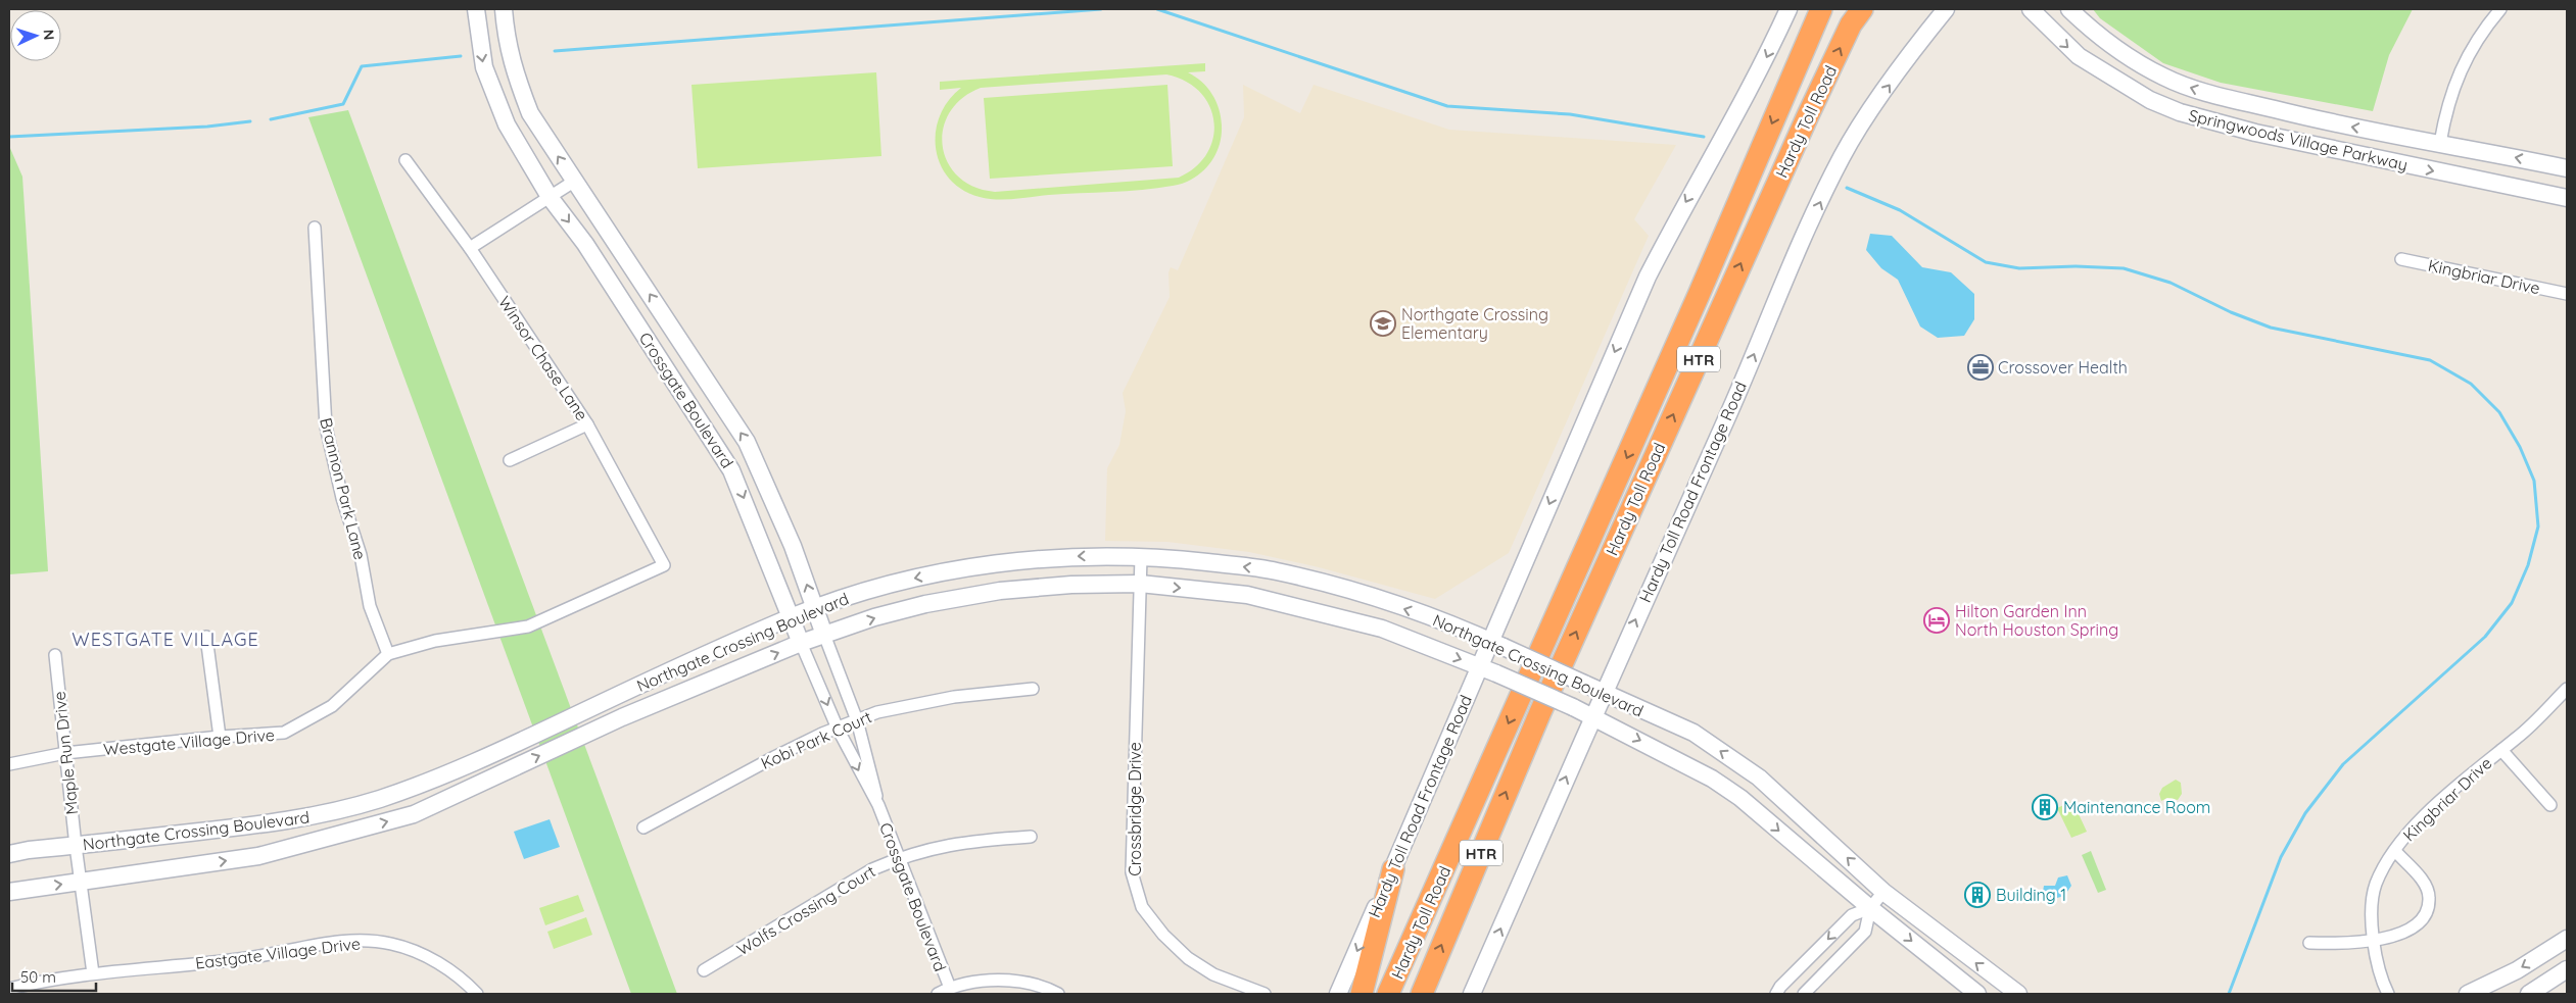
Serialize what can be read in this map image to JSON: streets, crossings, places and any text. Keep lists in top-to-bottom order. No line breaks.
{"streets":{"highway":["Hardy Toll Road","HTR"],"main road":["Springwoods Village Parkway","Crossgate Boulevard","Hardy Toll Road Frontage Road","Northgate Crossing Boulevard"],"street":["Kingbriar Drive","Winsor Chase Lane","Brannon Park Lane","Kobi Park Court","Westgate Village Drive","Maple Run Drive","Crossbridge Drive","Wolfs Crossing Court","Eastgate Village Drive"]},"crossings":[["Winsor Chase Lane","Westgate Village Drive"],["Crossgate Boulevard","Northgate Crossing Boulevard"],["Crossgate Boulevard","Kobi Park Court"],["Crossgate Boulevard","Wolfs Crossing Court"],["Brannon Park Lane","Westgate Village Drive"],["Hardy Toll Road Frontage Road","Northgate Crossing Boulevard"],["Northgate Crossing Boulevard","Maple Run Drive"],["Northgate Crossing Boulevard","Crossbridge Drive"],["Westgate Village Drive","Maple Run Drive"],["Maple Run Drive","Eastgate Village Drive"]],"districts":["WESTGATE VILLAGE"],"places":{"school or university":["Northgate Crossing Elementary"],"office":["Crossover Health"],"hotel":["Hilton Garden Inn North Houston Spring"],"building":["Maintenance Room","Building 1"]},"scale_bar":"50 m","north":"right"}
